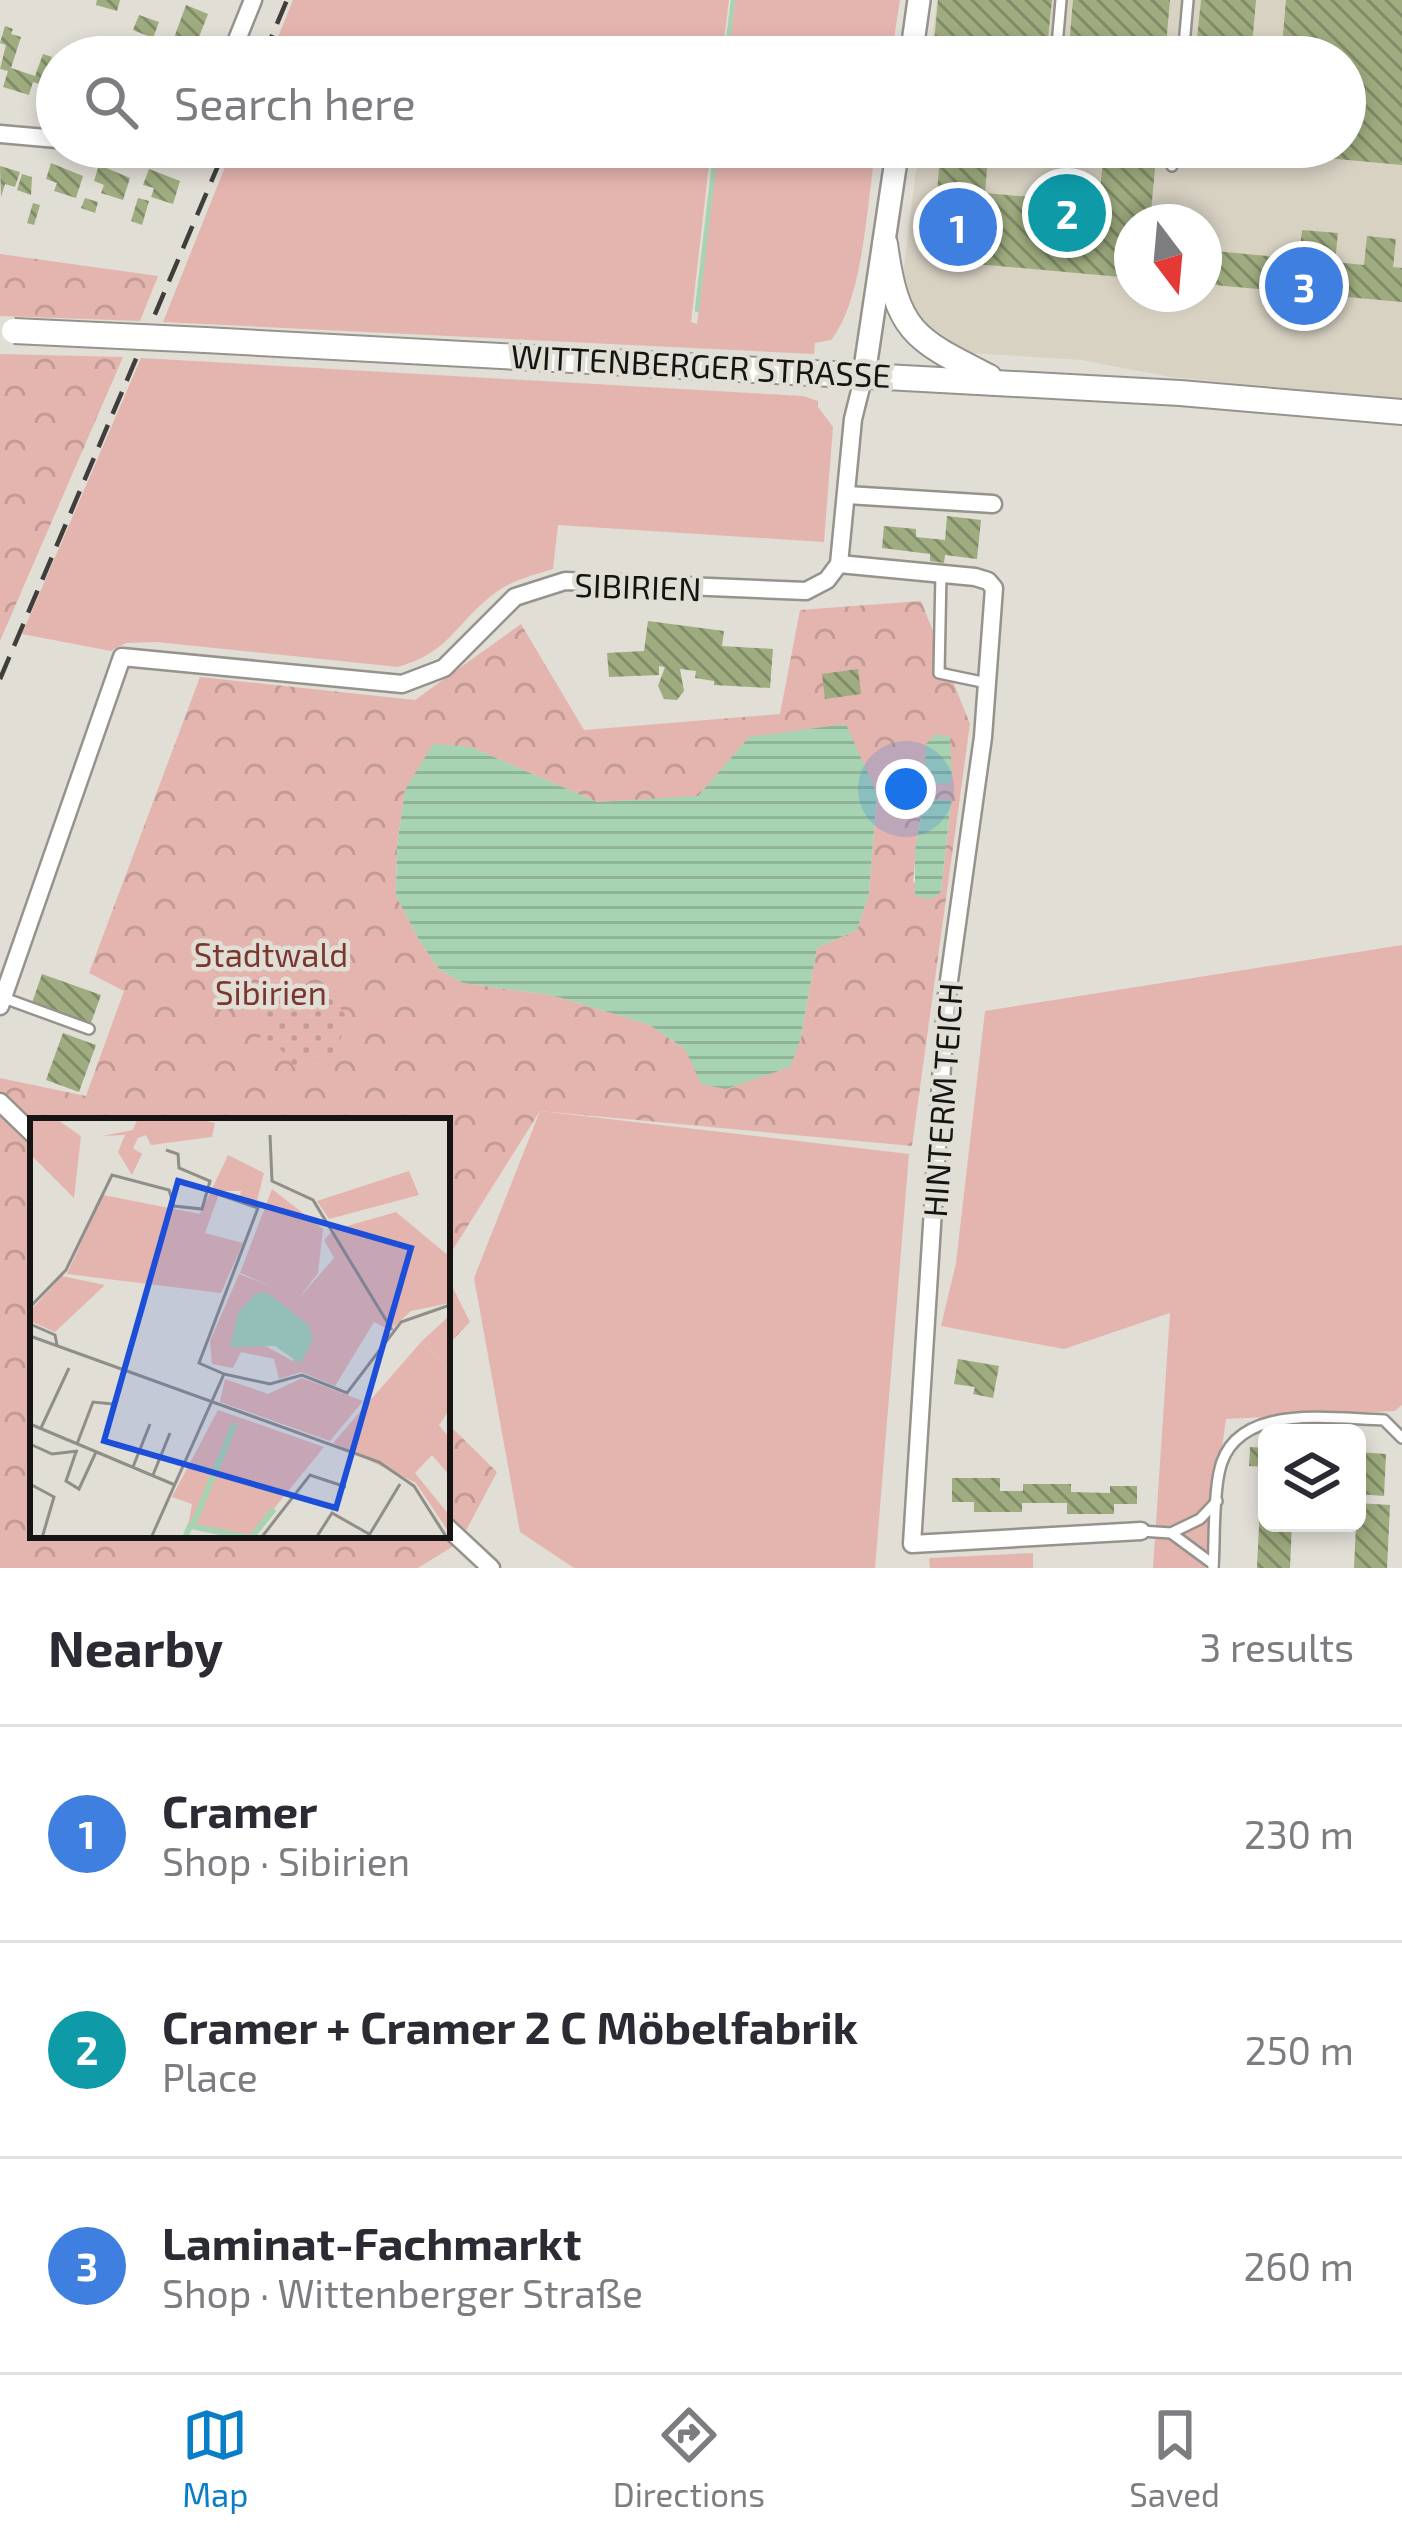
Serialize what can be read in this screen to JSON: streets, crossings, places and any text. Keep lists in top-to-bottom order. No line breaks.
{"streets":{"main road":["WITTENBERGER STRASSE"],"street":["SIBIRIEN","HINTERM TEICH"]},"crossings":[["SIBIRIEN","HINTERM TEICH"]],"parks":["Stadtwald Sibirien"],"north":"bottom","page":{"search":"Search here","pins":["2","1","3"],"heading":["Nearby","3 results"],"list":[{"mark":"1","name":"Cramer","note":"Shop · Sibirien","value":"230 m"},{"mark":"2","name":"Cramer + Cramer 2 C Möbelfabrik","note":"Place","value":"250 m"},{"mark":"3","name":"Laminat-Fachmarkt","note":"Shop · Wittenberger Straße","value":"260 m"}],"nav":["Map","Directions","Saved"]}}
